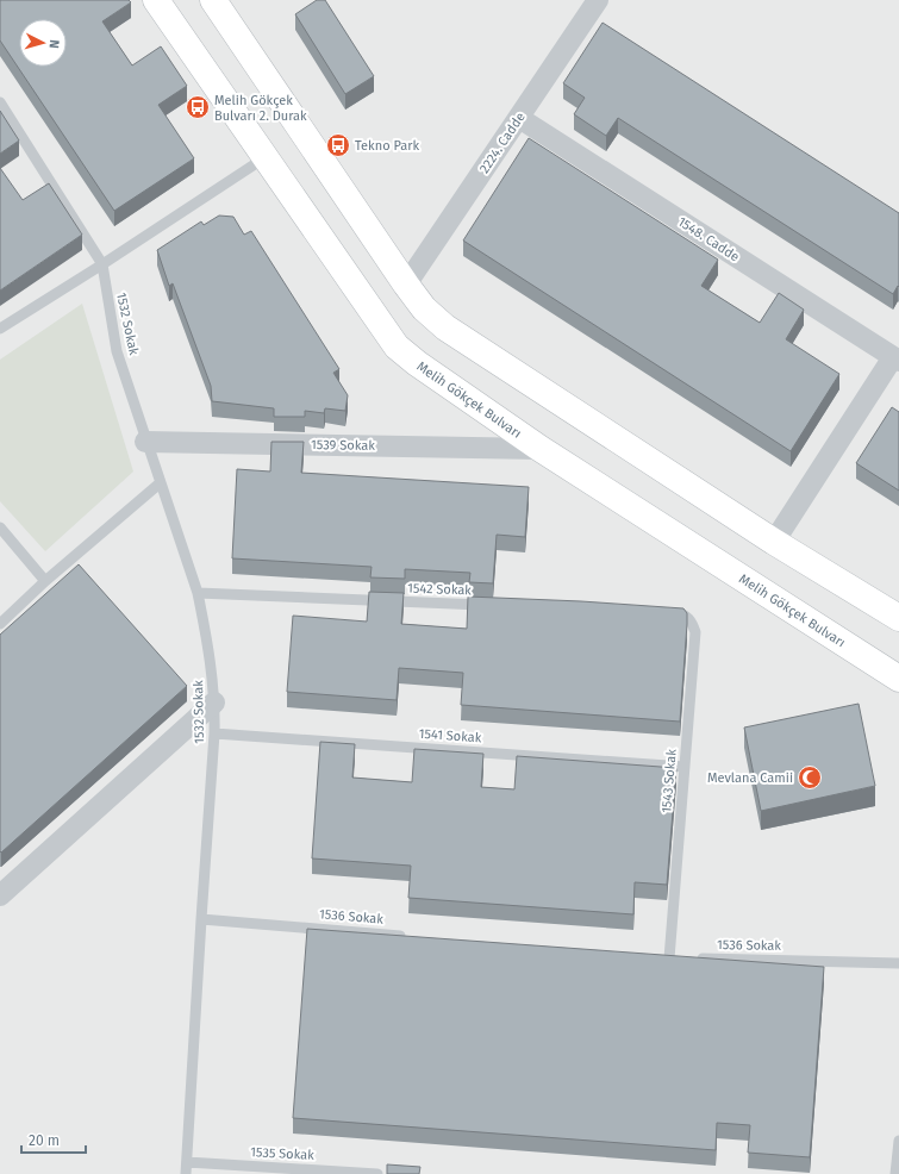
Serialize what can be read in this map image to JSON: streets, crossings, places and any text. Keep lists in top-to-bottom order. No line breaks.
{"streets":{"main road":["Melih Gökçek Bulvarı"],"street":["2224. Cadde","1548. Cadde","1539 Sokak"],"lane":["1532 Sokak","1542 Sokak","1541 Sokak","1543 Sokak","1536 Sokak","1535 Sokak"]},"crossings":[["2224. Cadde","1548. Cadde"],["1532 Sokak","1539 Sokak"],["1532 Sokak","1542 Sokak"],["1532 Sokak","1541 Sokak"],["1532 Sokak","1536 Sokak"],["1532 Sokak","1535 Sokak"],["Melih Gökçek Bulvarı","1539 Sokak"],["1541 Sokak","1543 Sokak"],["1543 Sokak","1536 Sokak"]],"places":{"bus stop":["Melih Gökçek Bulvarı 2. Durak","Tekno Park"],"mosque":["Mevlana Camii"]},"scale_bar":"20 m","north":"right"}
